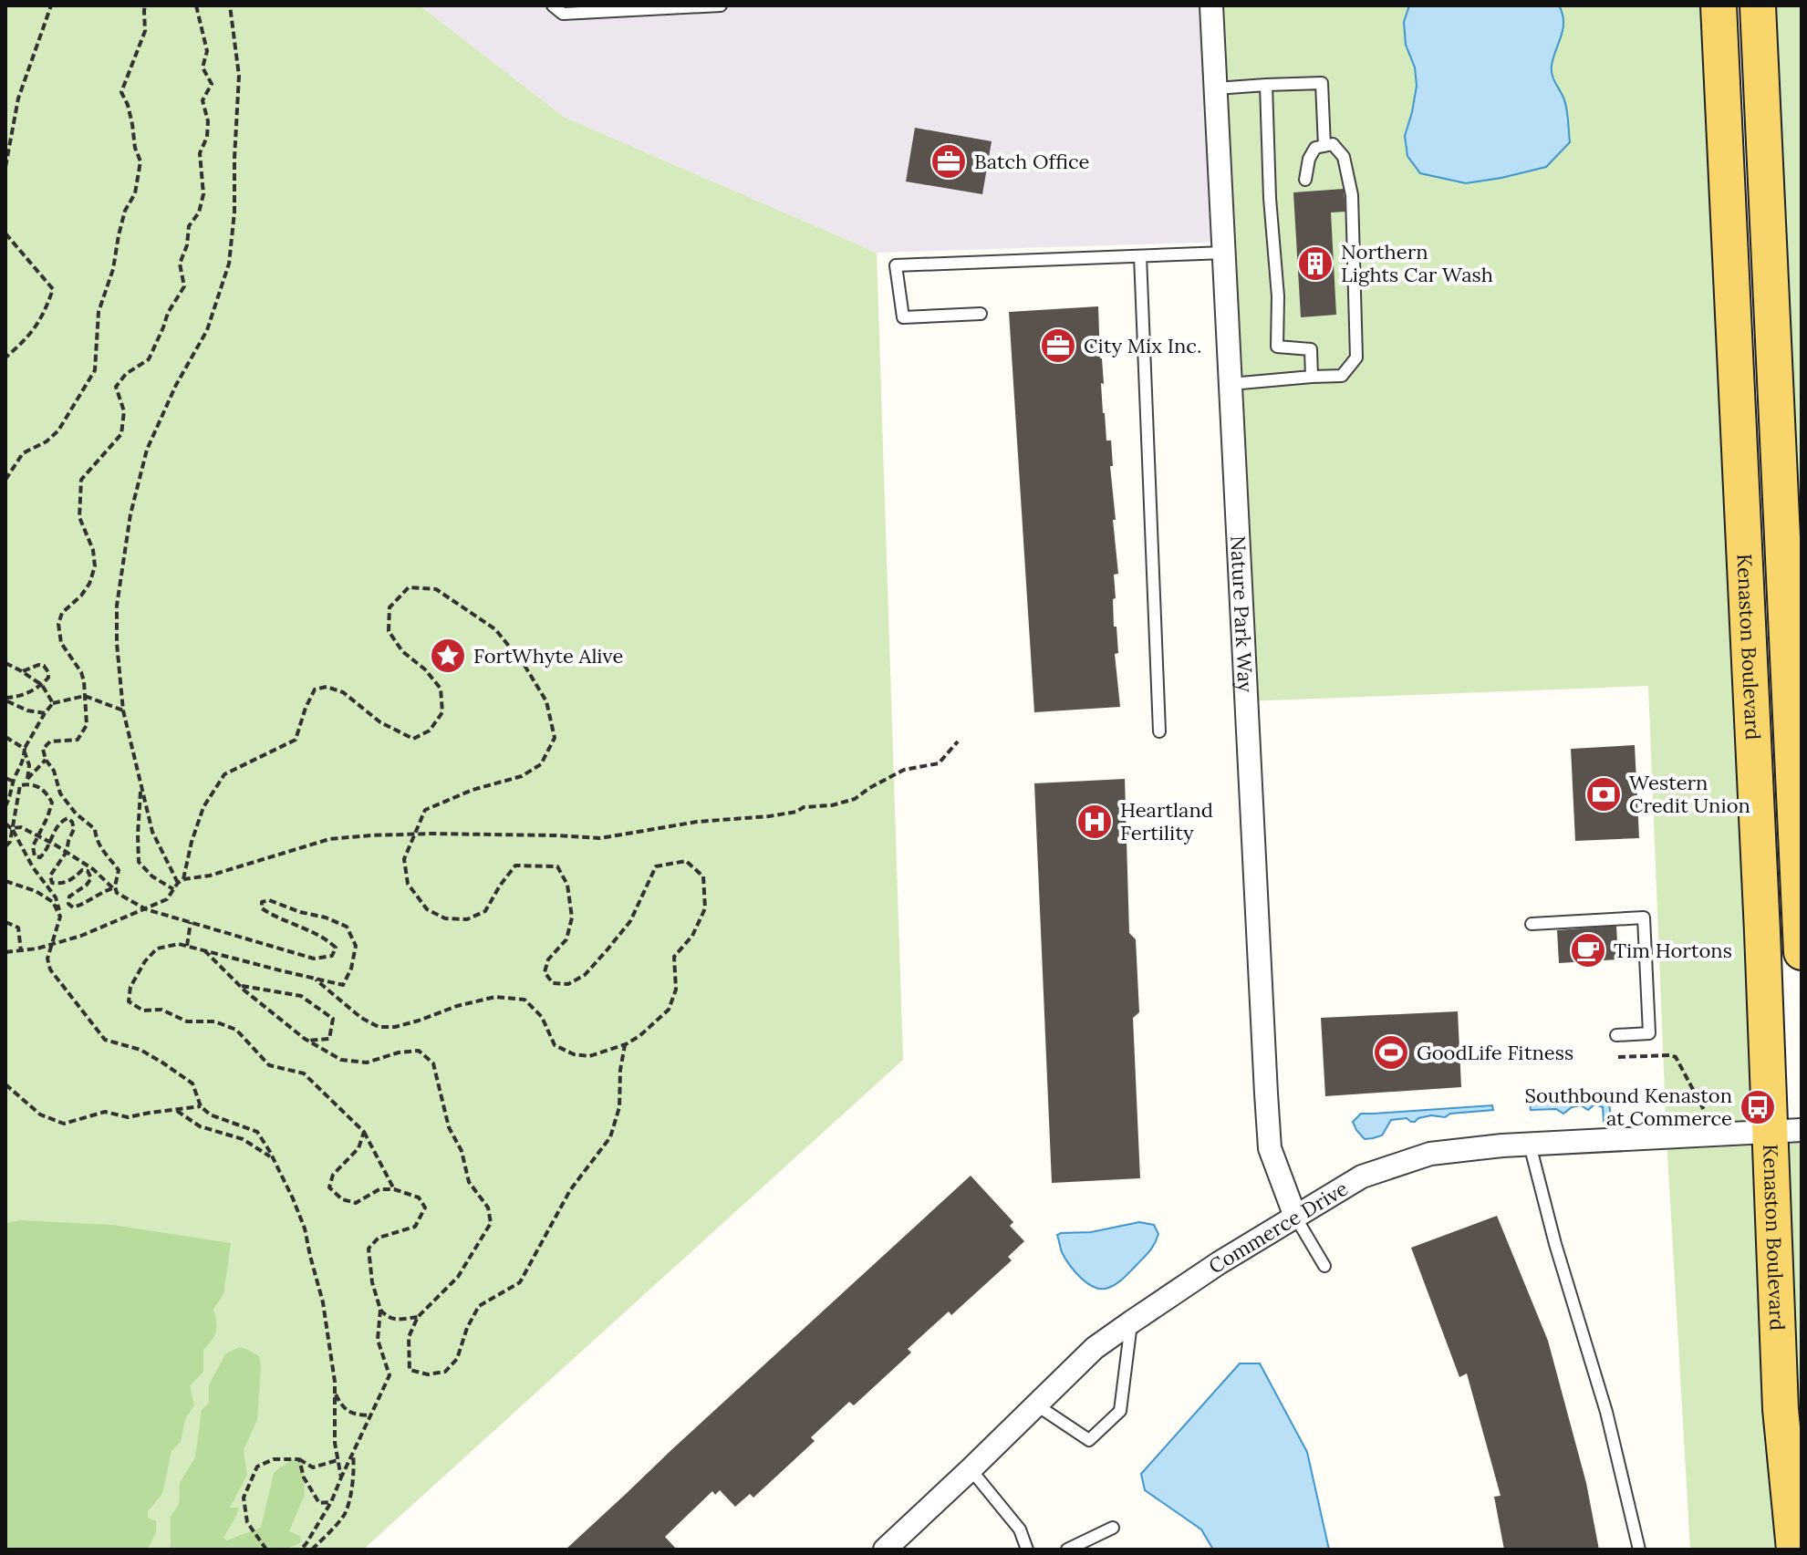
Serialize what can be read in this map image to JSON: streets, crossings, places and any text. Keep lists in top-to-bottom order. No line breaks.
{"streets":{"main road":["Kenaston Boulevard"],"street":["Nature Park Way","Commerce Drive"]},"crossings":[["Nature Park Way","Commerce Drive"],["Kenaston Boulevard","Commerce Drive"]],"places":{"office":["Batch Office","City Mix Inc."],"building":["Northern Lights Car Wash"],"place":["FortWhyte Alive"],"bank":["Western Credit Union"],"hospital":["Heartland Fertility"],"cafe":["Tim Hortons"],"sports":["GoodLife Fitness"],"bus stop":["Southbound Kenaston at Commerce"]}}
